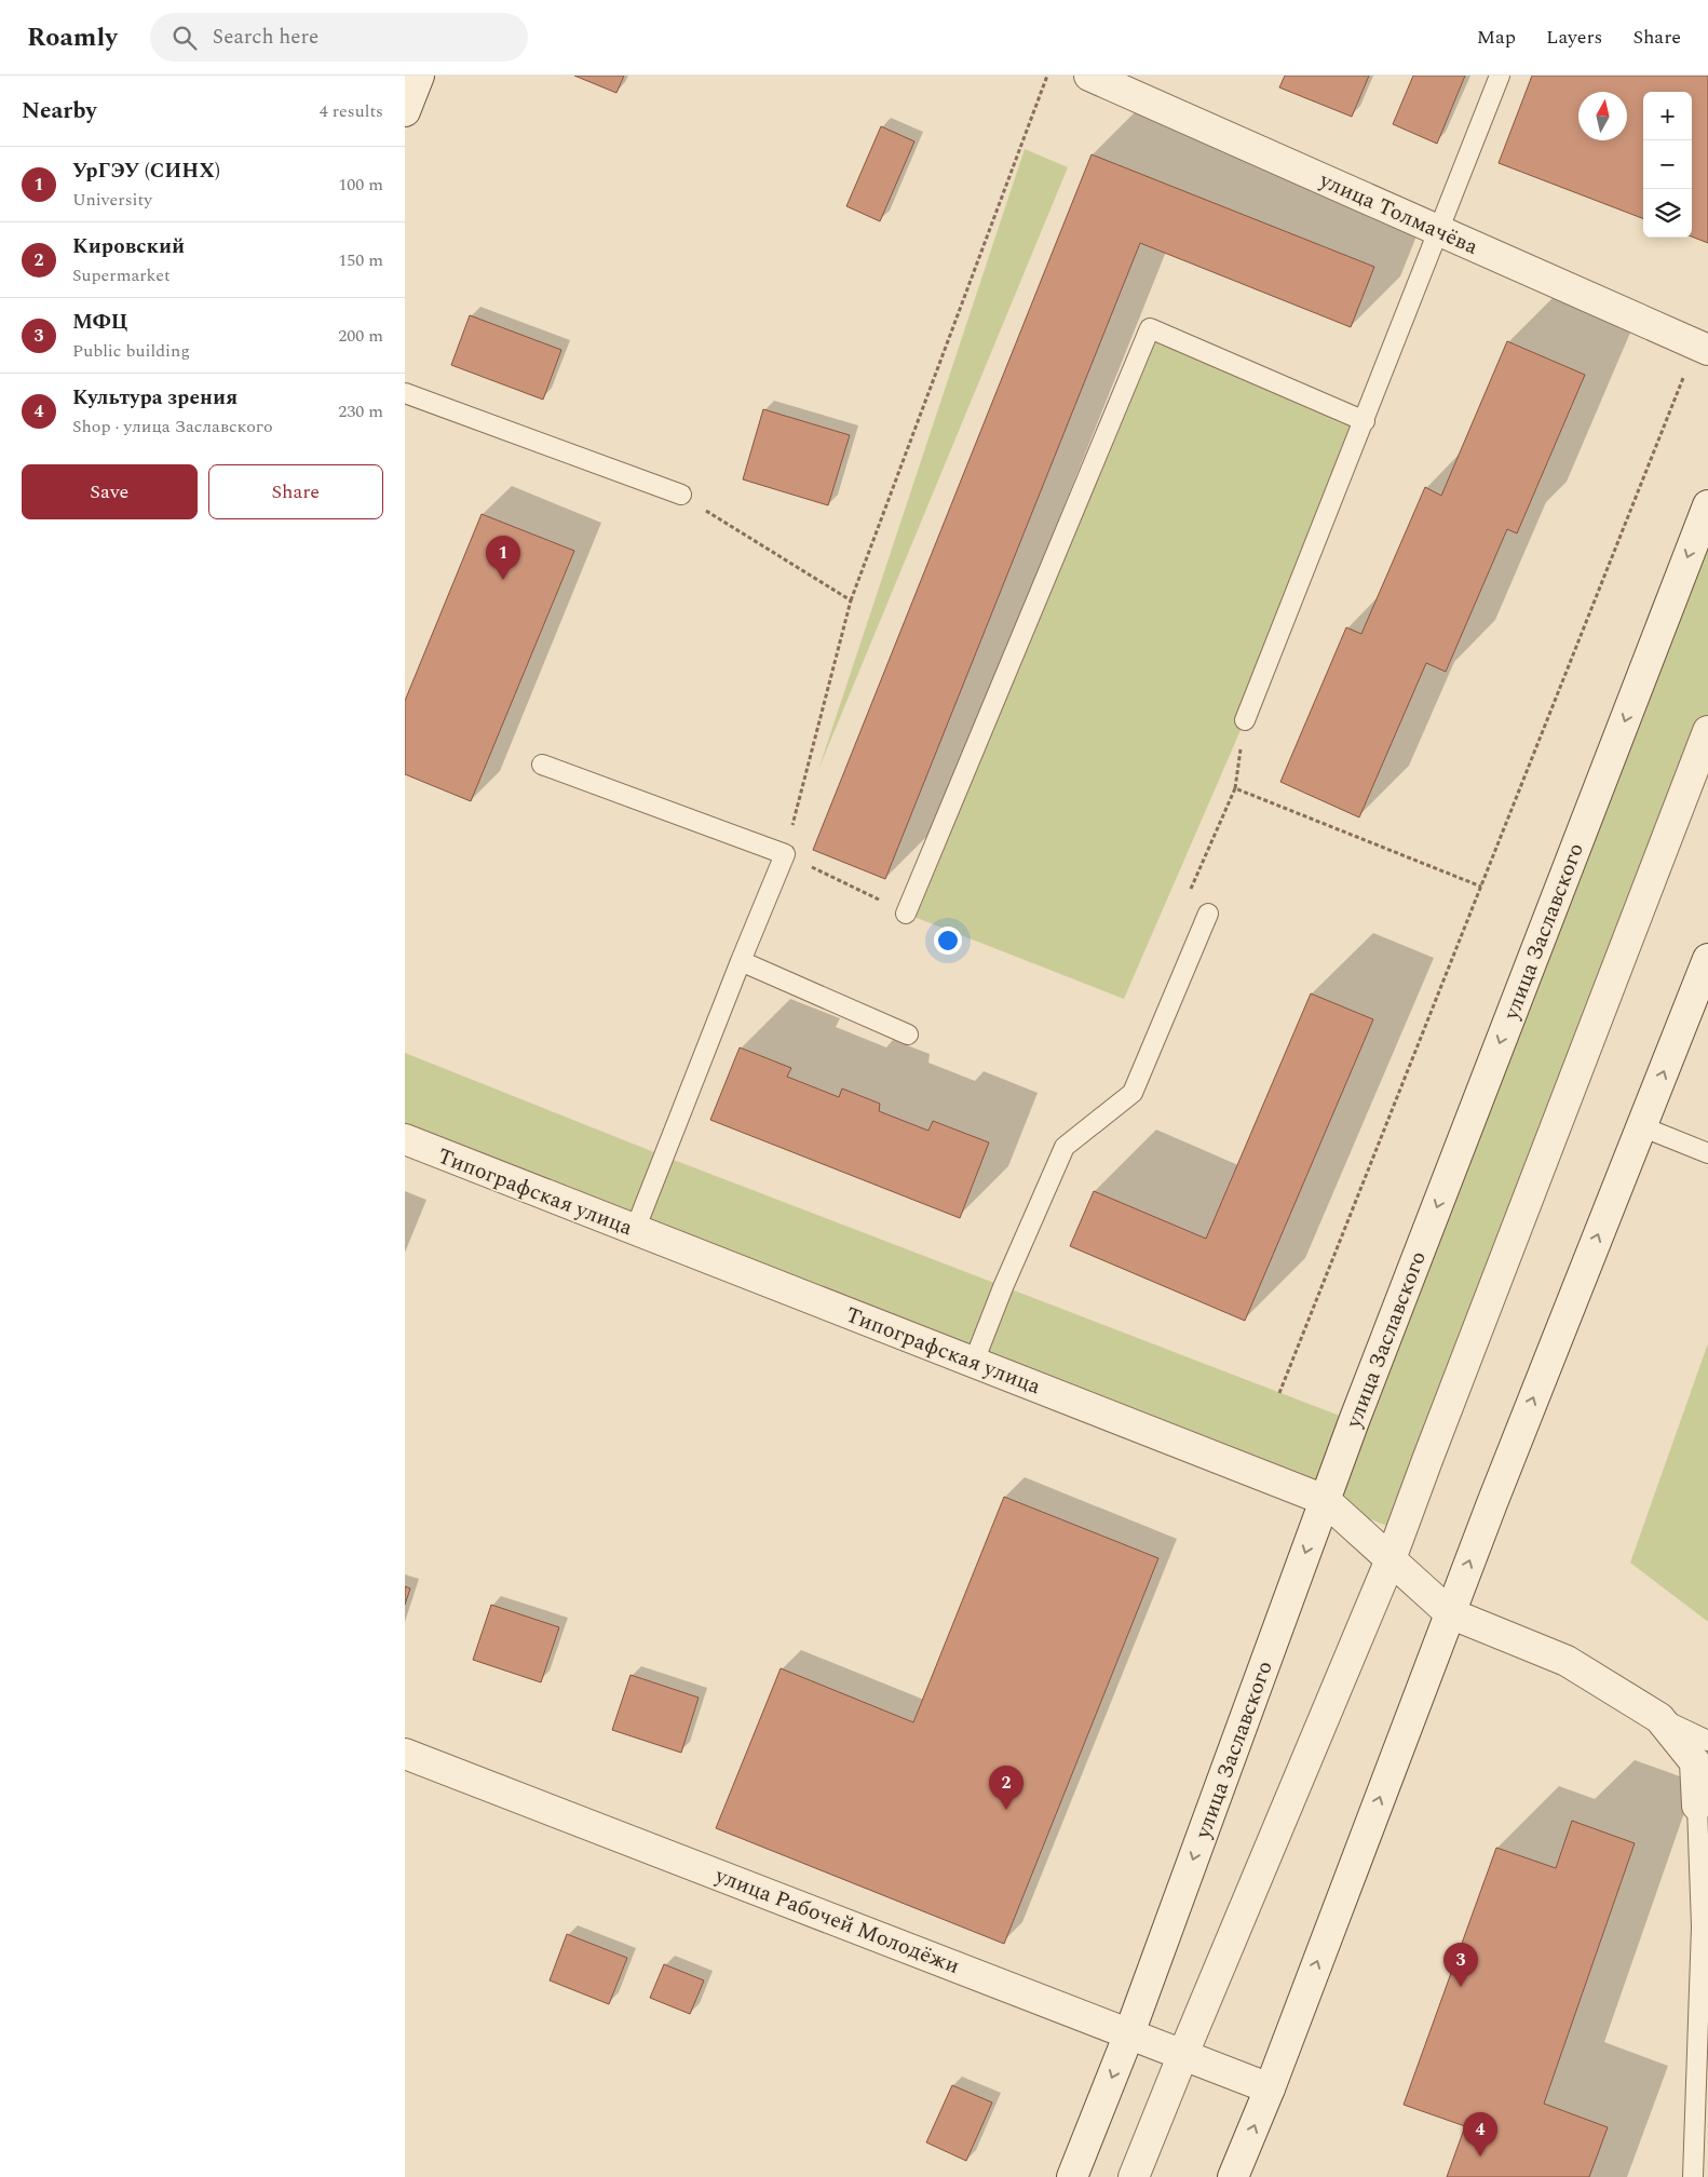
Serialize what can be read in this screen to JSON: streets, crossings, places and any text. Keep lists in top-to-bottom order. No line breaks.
{"streets":{"street":["улица Толмачёва","улица Заславского","Типографская улица","улица Рабочей Молодёжи"]},"crossings":[["улица Заславского","Типографская улица"],["улица Заславского","улица Рабочей Молодёжи"]],"north":"top","page":{"header":"Roamly","search":"Search here","nav":["Map","Layers","Share"],"heading":["Nearby","4 results"],"map_buttons":["+","−"],"list":[{"mark":"1","name":"УрГЭУ (СИНХ)","note":"University","value":"100 m"},{"mark":"2","name":"Кировский","note":"Supermarket","value":"150 m"},{"mark":"3","name":"МФЦ","note":"Public building","value":"200 m"},{"mark":"4","name":"Культура зрения","note":"Shop · улица Заславского","value":"230 m"}],"buttons":["Save","Share"],"pins":["1","2","3","4"]}}
